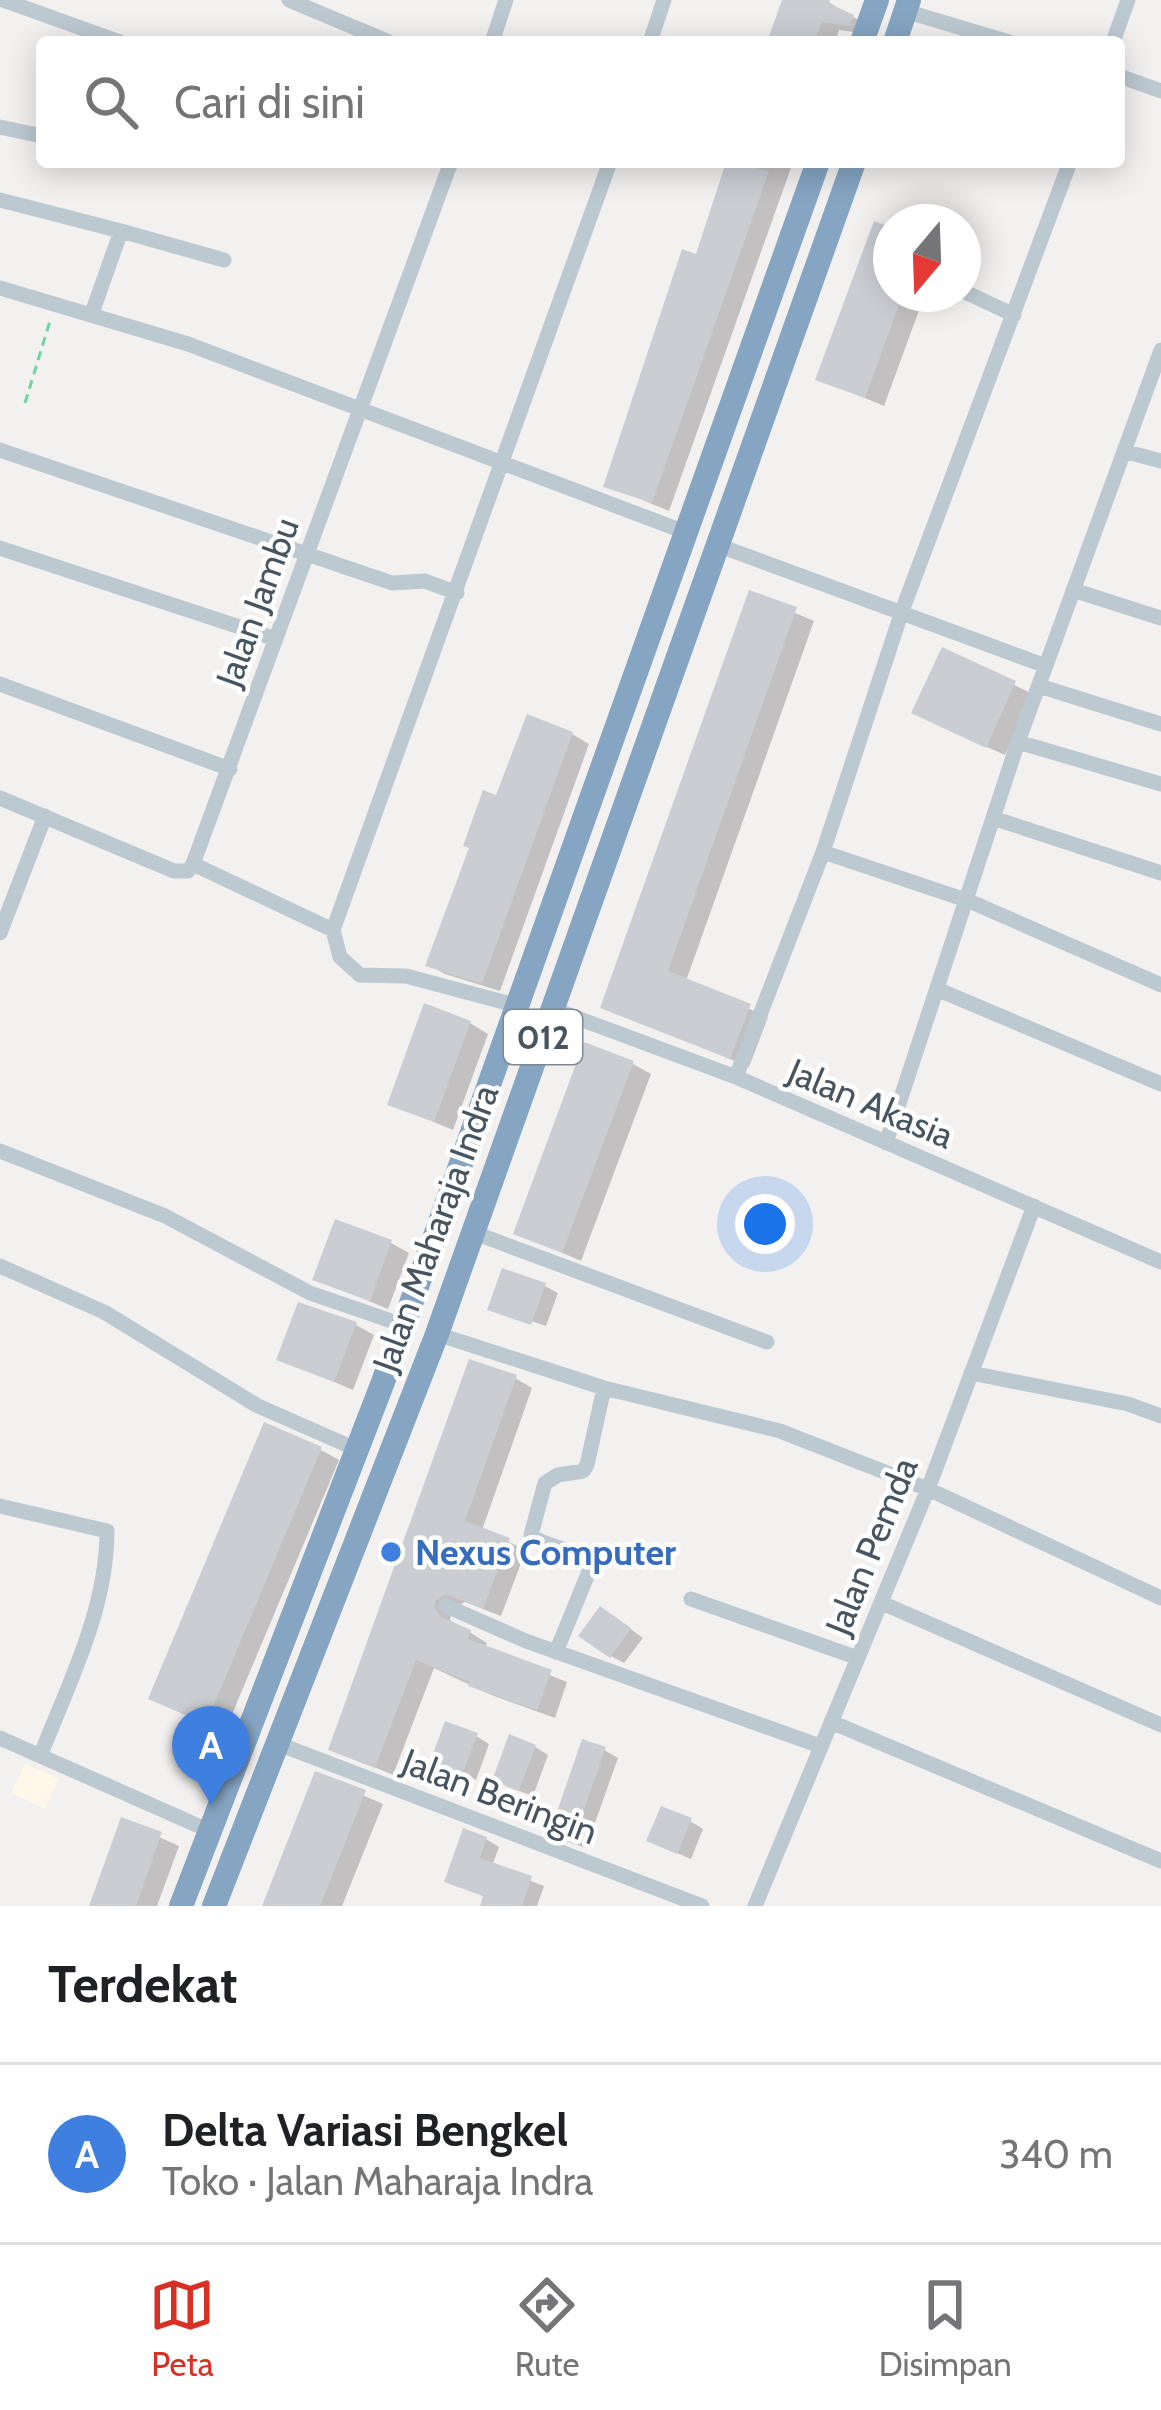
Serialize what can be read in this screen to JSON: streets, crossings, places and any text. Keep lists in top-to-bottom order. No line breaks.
{"streets":{"highway":["012","Jalan Maharaja Indra"],"street":["Jalan Jambu","Jalan Akasia","Jalan Pemda","Jalan Beringin"]},"crossings":[["Jalan Akasia","Jalan Maharaja Indra"],["Jalan Akasia","Jalan Pemda"],["Jalan Maharaja Indra","Jalan Beringin"]],"places":["Nexus Computer"],"north":"bottom","page":{"search":"Cari di sini","pins":"A","heading":"Terdekat","list":[{"mark":"A","name":"Delta Variasi Bengkel","note":"Toko · Jalan Maharaja Indra","value":"340 m"}],"nav":["Peta","Rute","Disimpan"]}}
